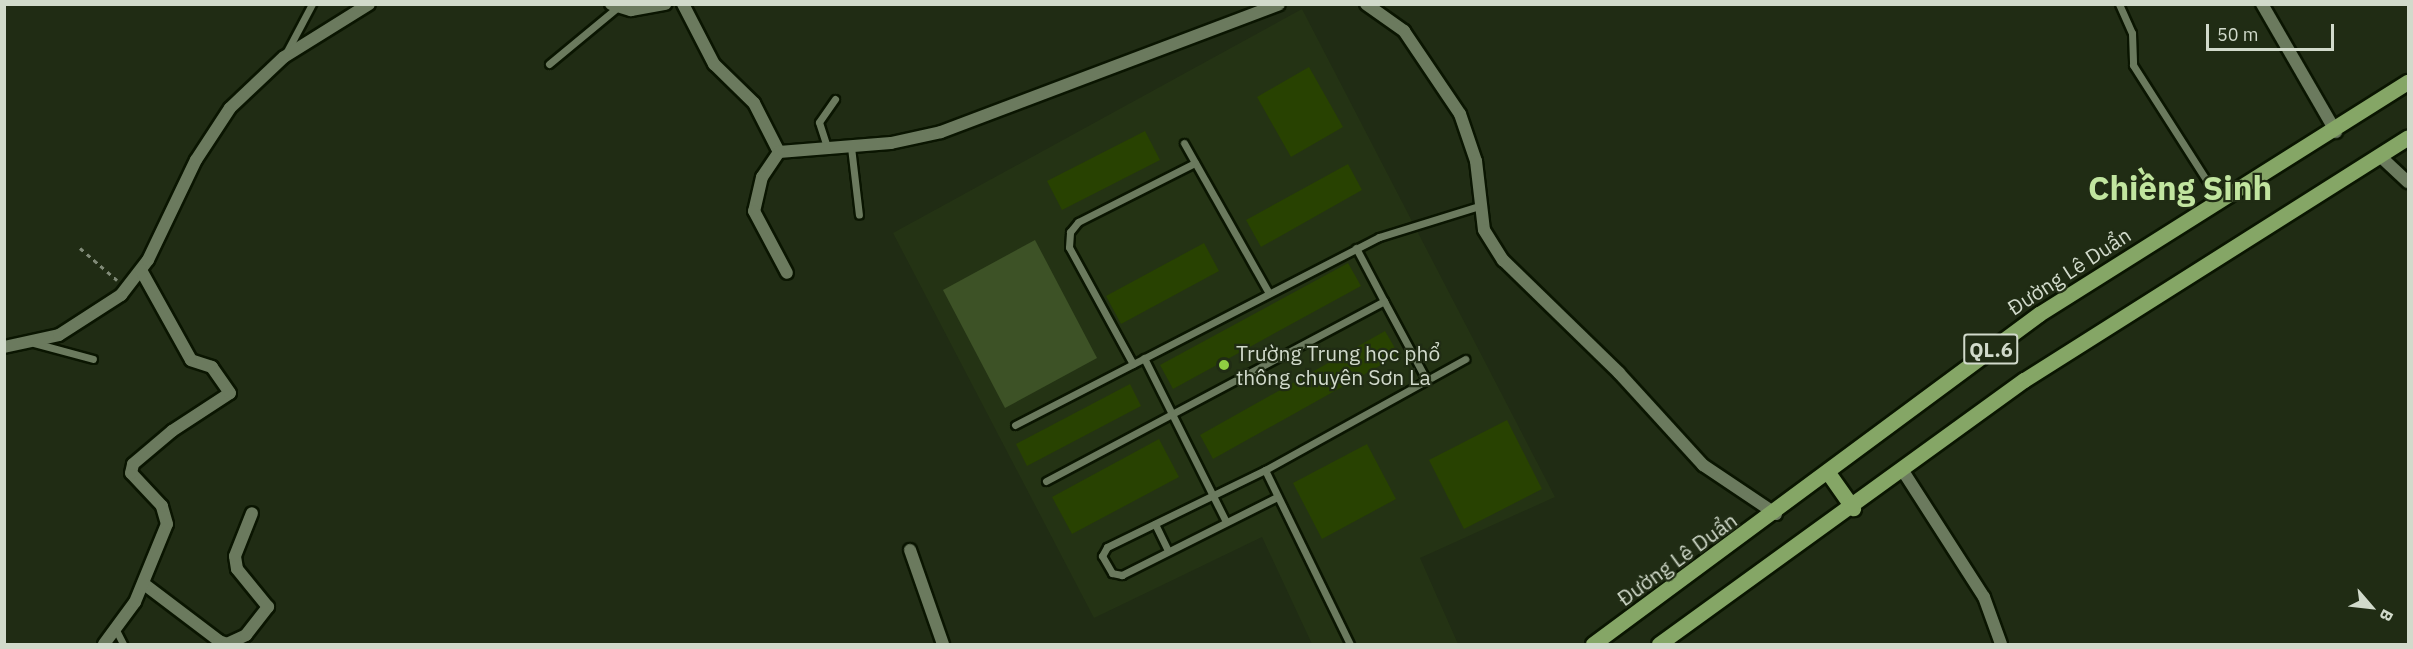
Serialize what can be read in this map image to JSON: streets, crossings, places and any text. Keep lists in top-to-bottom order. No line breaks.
{"streets":{"main road":["Đường Lê Duẩn","QL.6"]},"districts":["Chiềng Sinh"],"places":["Trường Trung học phổ thông chuyên Sơn La"],"scale_bar":"50 m","north":"bottom right"}
